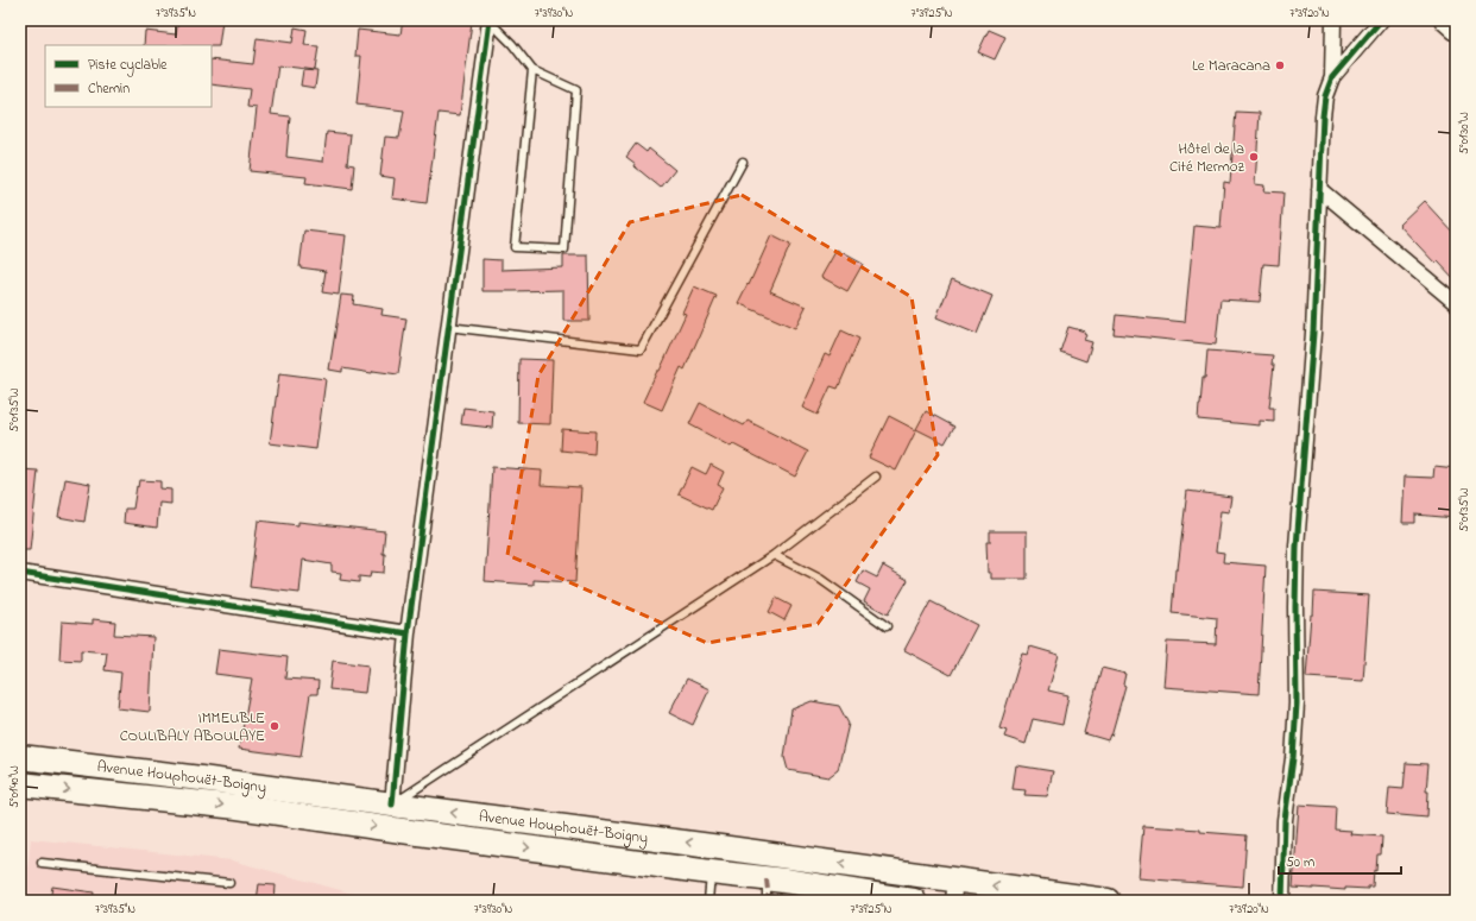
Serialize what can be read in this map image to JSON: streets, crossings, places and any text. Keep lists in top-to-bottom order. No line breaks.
{"streets":{"highway":["Avenue Houphouët-Boigny"]},"places":["Le Maracana","Hôtel de la Cité Mermoz","IMMEUBLE COULIBALY ABOULAYE"],"legend":["Piste cyclable","Chemin"],"scale_bar":"50 m","coordinates":["7°39'35\"N","7°39'30\"N","7°39'25\"N","7°39'20\"N","5°01'30\"W","5°01'35\"W","5°01'40\"W"]}
